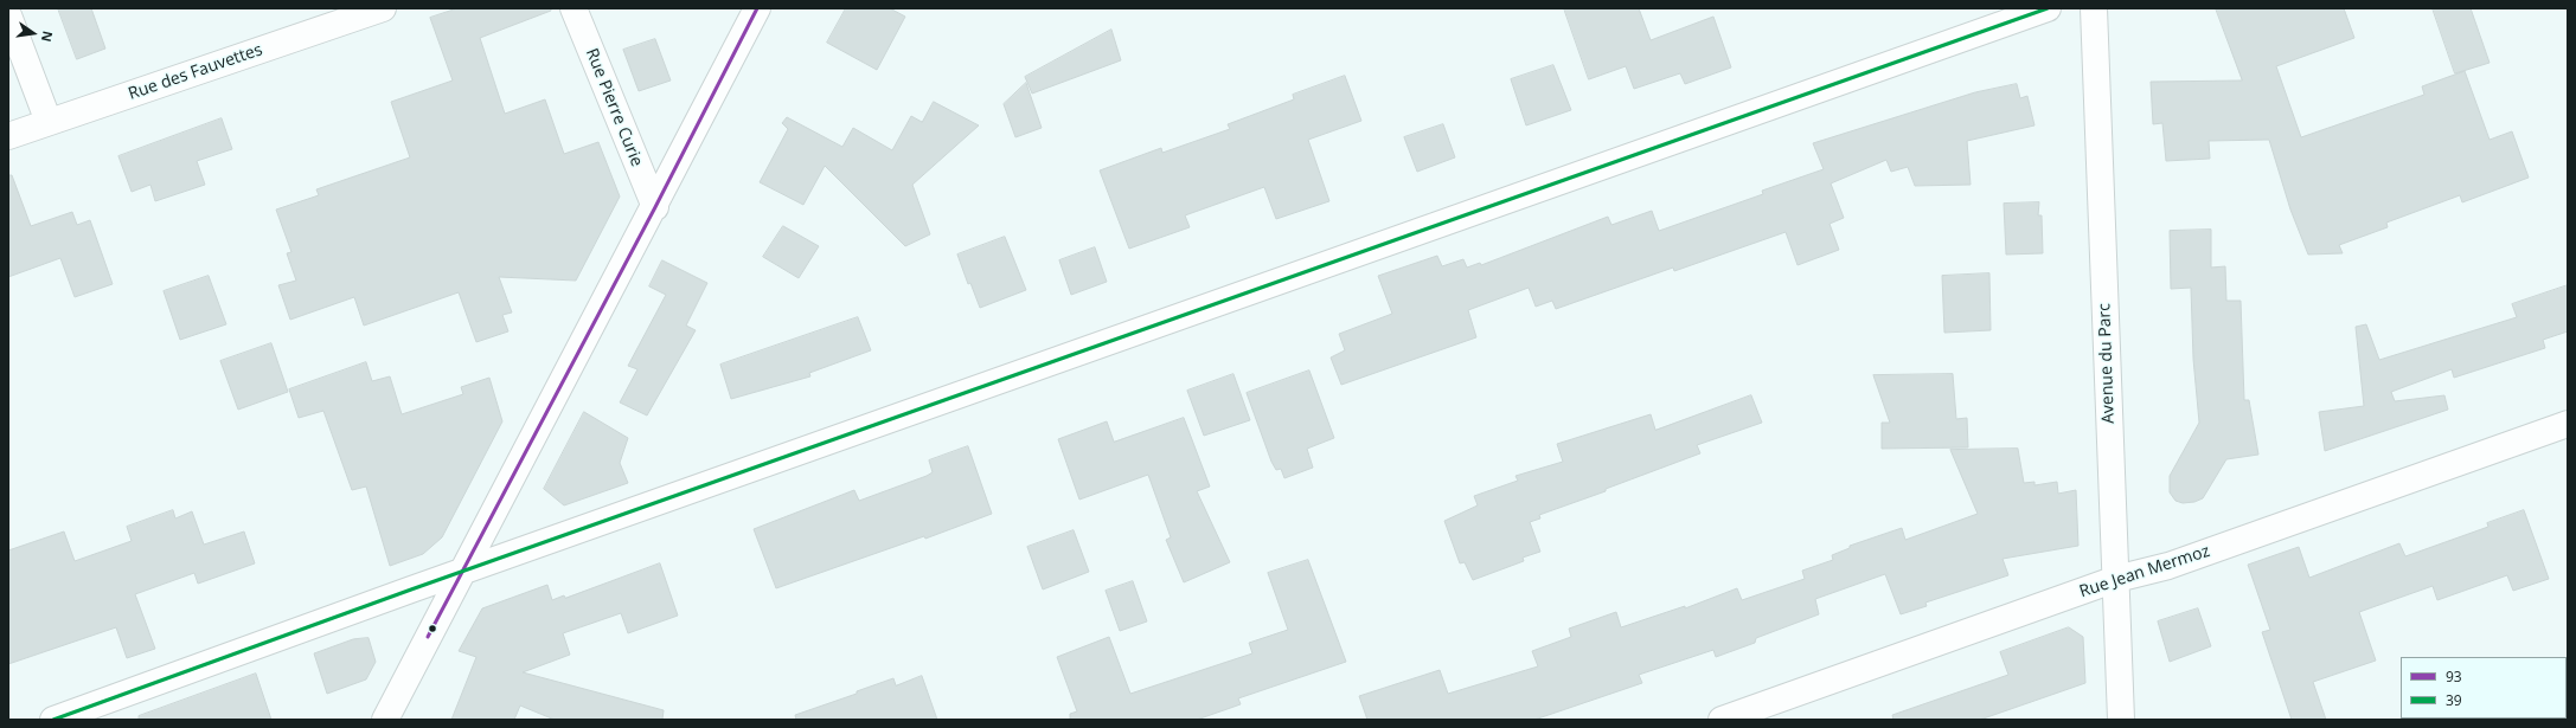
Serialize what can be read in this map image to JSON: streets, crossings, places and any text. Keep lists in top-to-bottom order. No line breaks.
{"streets":{"street":["Rue des Fauvettes","Rue Pierre Curie","Avenue du Parc","Rue Jean Mermoz"]},"crossings":[["Avenue du Parc","Rue Jean Mermoz"]],"lines":["transit line 93","transit line 39"],"legend":["93","39"],"north":"right"}
